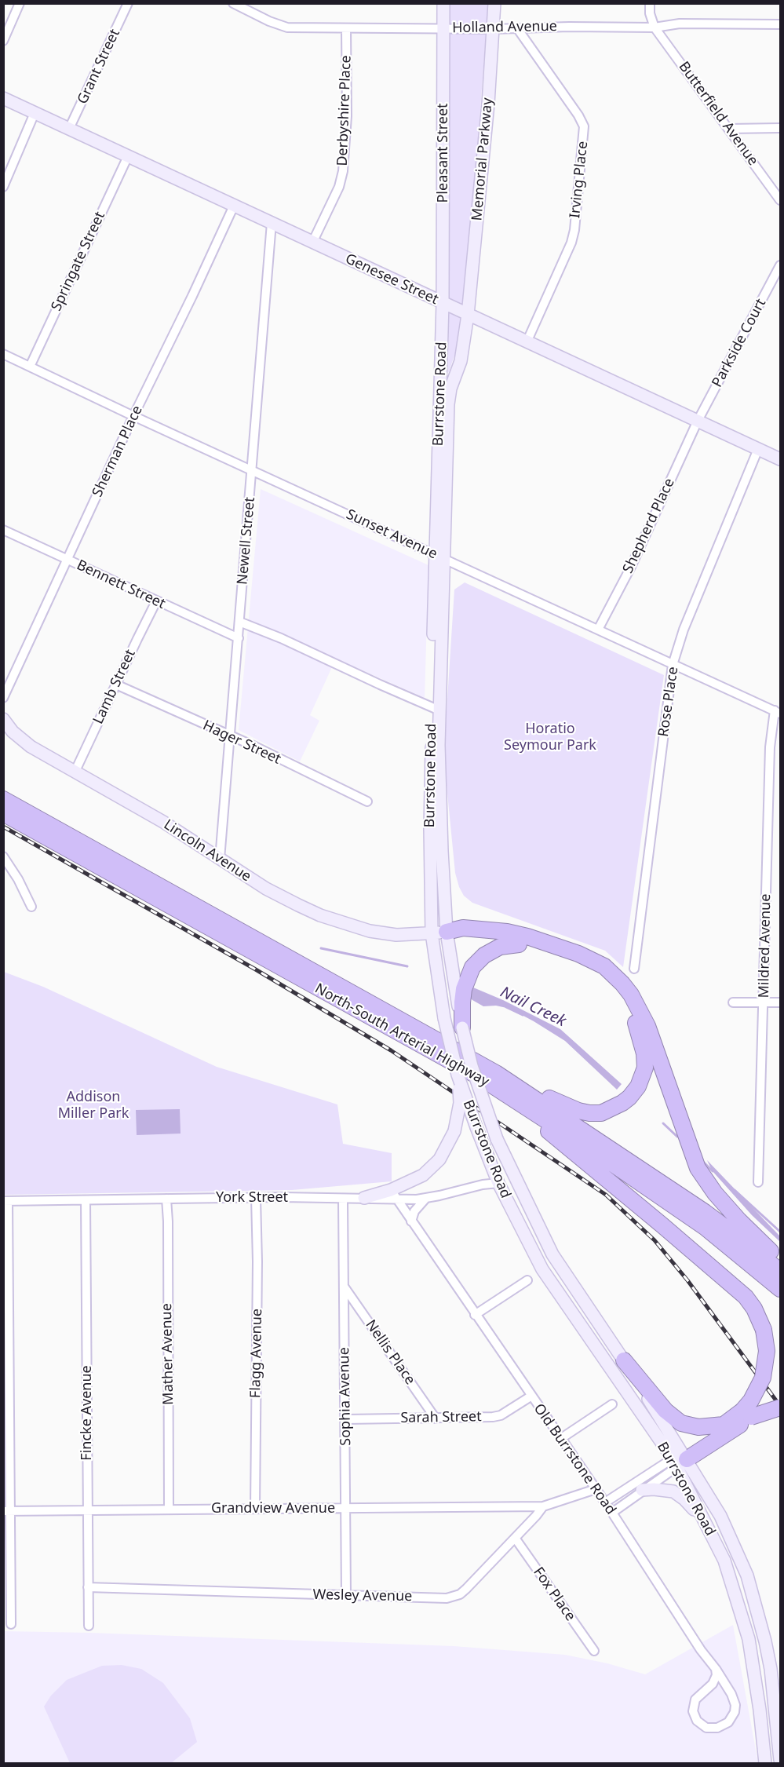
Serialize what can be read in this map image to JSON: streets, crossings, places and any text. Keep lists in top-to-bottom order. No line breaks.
{"streets":{"highway":["North-South Arterial Highway"],"street":["Holland Avenue","Grant Street","Derbyshire Place","Butterfield Avenue","Pleasant Street","Memorial Parkway","Irving Place","Springate Street","Genesee Street","Parkside Court","Burrstone Road","Sherman Place","Shepherd Place","Sunset Avenue","Newell Street","Bennett Street","Lamb Street","Rose Place","Hager Street","Lincoln Avenue","Mildred Avenue","York Street","Nellis Place","Flagg Avenue","Mather Avenue","Sophia Avenue","Fincke Avenue","Sarah Street","Old Burrstone Road","Grandview Avenue","Fox Place","Wesley Avenue"]},"crossings":[["Holland Avenue","Derbyshire Place"],["Holland Avenue","Butterfield Avenue"],["Holland Avenue","Pleasant Street"],["Holland Avenue","Memorial Parkway"],["Holland Avenue","Irving Place"],["Grant Street","Genesee Street"],["Derbyshire Place","Genesee Street"],["Pleasant Street","Genesee Street"],["Pleasant Street","Burrstone Road"],["Memorial Parkway","Genesee Street"],["Memorial Parkway","Burrstone Road"],["Irving Place","Genesee Street"],["Springate Street","Genesee Street"],["Springate Street","Sunset Avenue"],["Genesee Street","Parkside Court"],["Genesee Street","Burrstone Road"],["Genesee Street","Sherman Place"],["Genesee Street","Shepherd Place"],["Genesee Street","Newell Street"],["Genesee Street","Rose Place"],["Parkside Court","Shepherd Place"],["Burrstone Road","Sunset Avenue"],["Burrstone Road","Lincoln Avenue"],["Sherman Place","Sunset Avenue"],["Sherman Place","Bennett Street"],["Shepherd Place","Sunset Avenue"],["Sunset Avenue","Newell Street"],["Sunset Avenue","Rose Place"],["Sunset Avenue","Mildred Avenue"],["Newell Street","Bennett Street"],["Newell Street","Hager Street"],["Newell Street","Lincoln Avenue"],["Bennett Street","Lamb Street"],["Lamb Street","Hager Street"],["Lamb Street","Lincoln Avenue"],["York Street","Flagg Avenue"],["York Street","Mather Avenue"],["York Street","Sophia Avenue"],["York Street","Fincke Avenue"],["Nellis Place","Sophia Avenue"],["Nellis Place","Sarah Street"],["Flagg Avenue","Grandview Avenue"],["Mather Avenue","Grandview Avenue"],["Sophia Avenue","Sarah Street"],["Sophia Avenue","Grandview Avenue"],["Sophia Avenue","Wesley Avenue"],["Fincke Avenue","Grandview Avenue"],["Fincke Avenue","Wesley Avenue"],["Sarah Street","Old Burrstone Road"],["Old Burrstone Road","Wesley Avenue"],["Grandview Avenue","Wesley Avenue"],["Fox Place","Wesley Avenue"]],"water":["Nail Creek"],"parks":["Horatio Seymour Park","Addison Miller Park"]}
